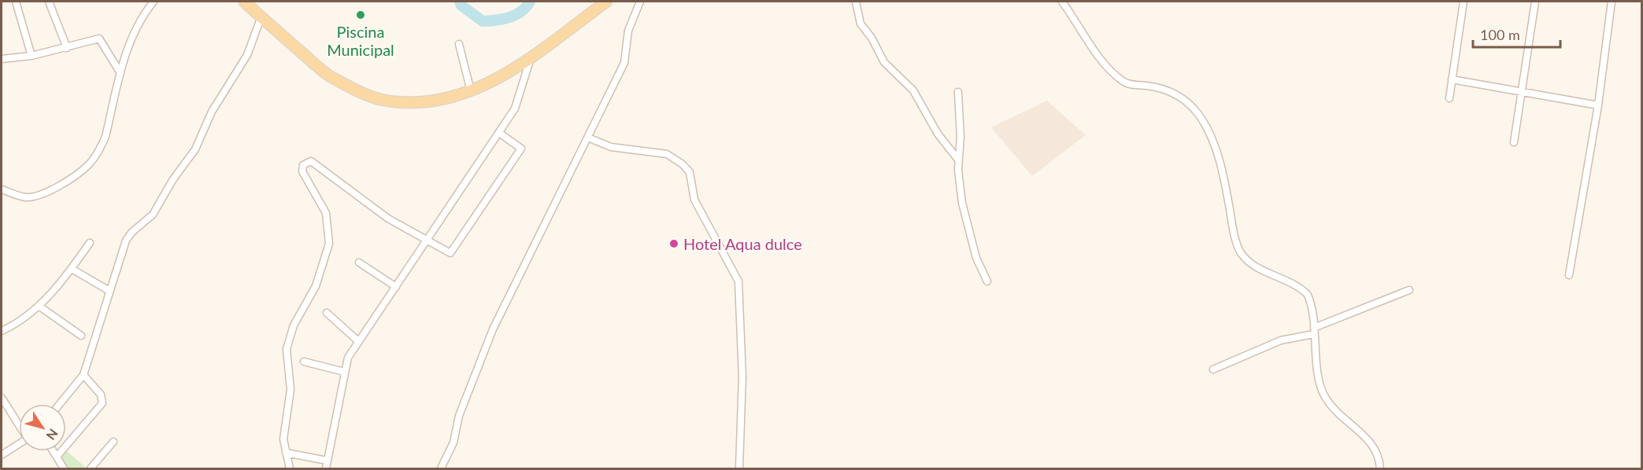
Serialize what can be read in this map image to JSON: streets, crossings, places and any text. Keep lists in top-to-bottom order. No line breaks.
{"places":["Piscina Municipal","Hotel Aqua dulce"],"scale_bar":"100 m","north":"bottom right"}
